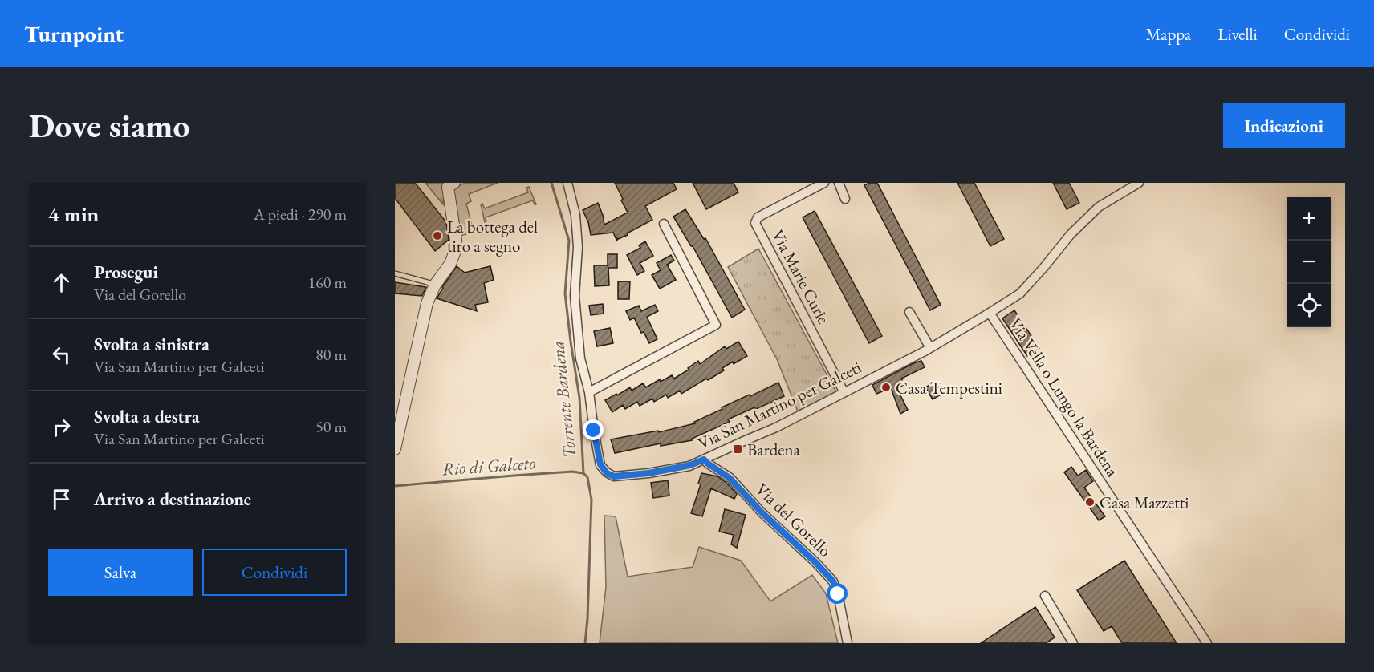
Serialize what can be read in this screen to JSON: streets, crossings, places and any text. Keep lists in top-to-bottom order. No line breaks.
{"streets":{"street":["Via Marie Curie","Via Vella o Lungo la Bardena","Via San Martino per Galceti","Via del Gorello"]},"crossings":[["Via Marie Curie","Via San Martino per Galceti"],["Via Vella o Lungo la Bardena","Via San Martino per Galceti"],["Via San Martino per Galceti","Via del Gorello"]],"water":["Torrente Bardena","Rio di Galceto"],"places":{"other":["La bottega del tiro a segno","Casa Tempestini","Casa Mazzetti"],"transit":["Bardena"]},"page":{"header":"Turnpoint","nav":["Mappa","Livelli","Condividi"],"buttons":["Indicazioni",["Salva","Condividi"]],"title":"Dove siamo","heading":["4 min","A piedi · 290 m"],"map_buttons":["+","−"],"list":[["Prosegui","Via del Gorello","160 m"],["Svolta a sinistra","Via San Martino per Galceti","80 m"],["Svolta a destra","Via San Martino per Galceti","50 m"],"Arrivo a destinazione"]}}
